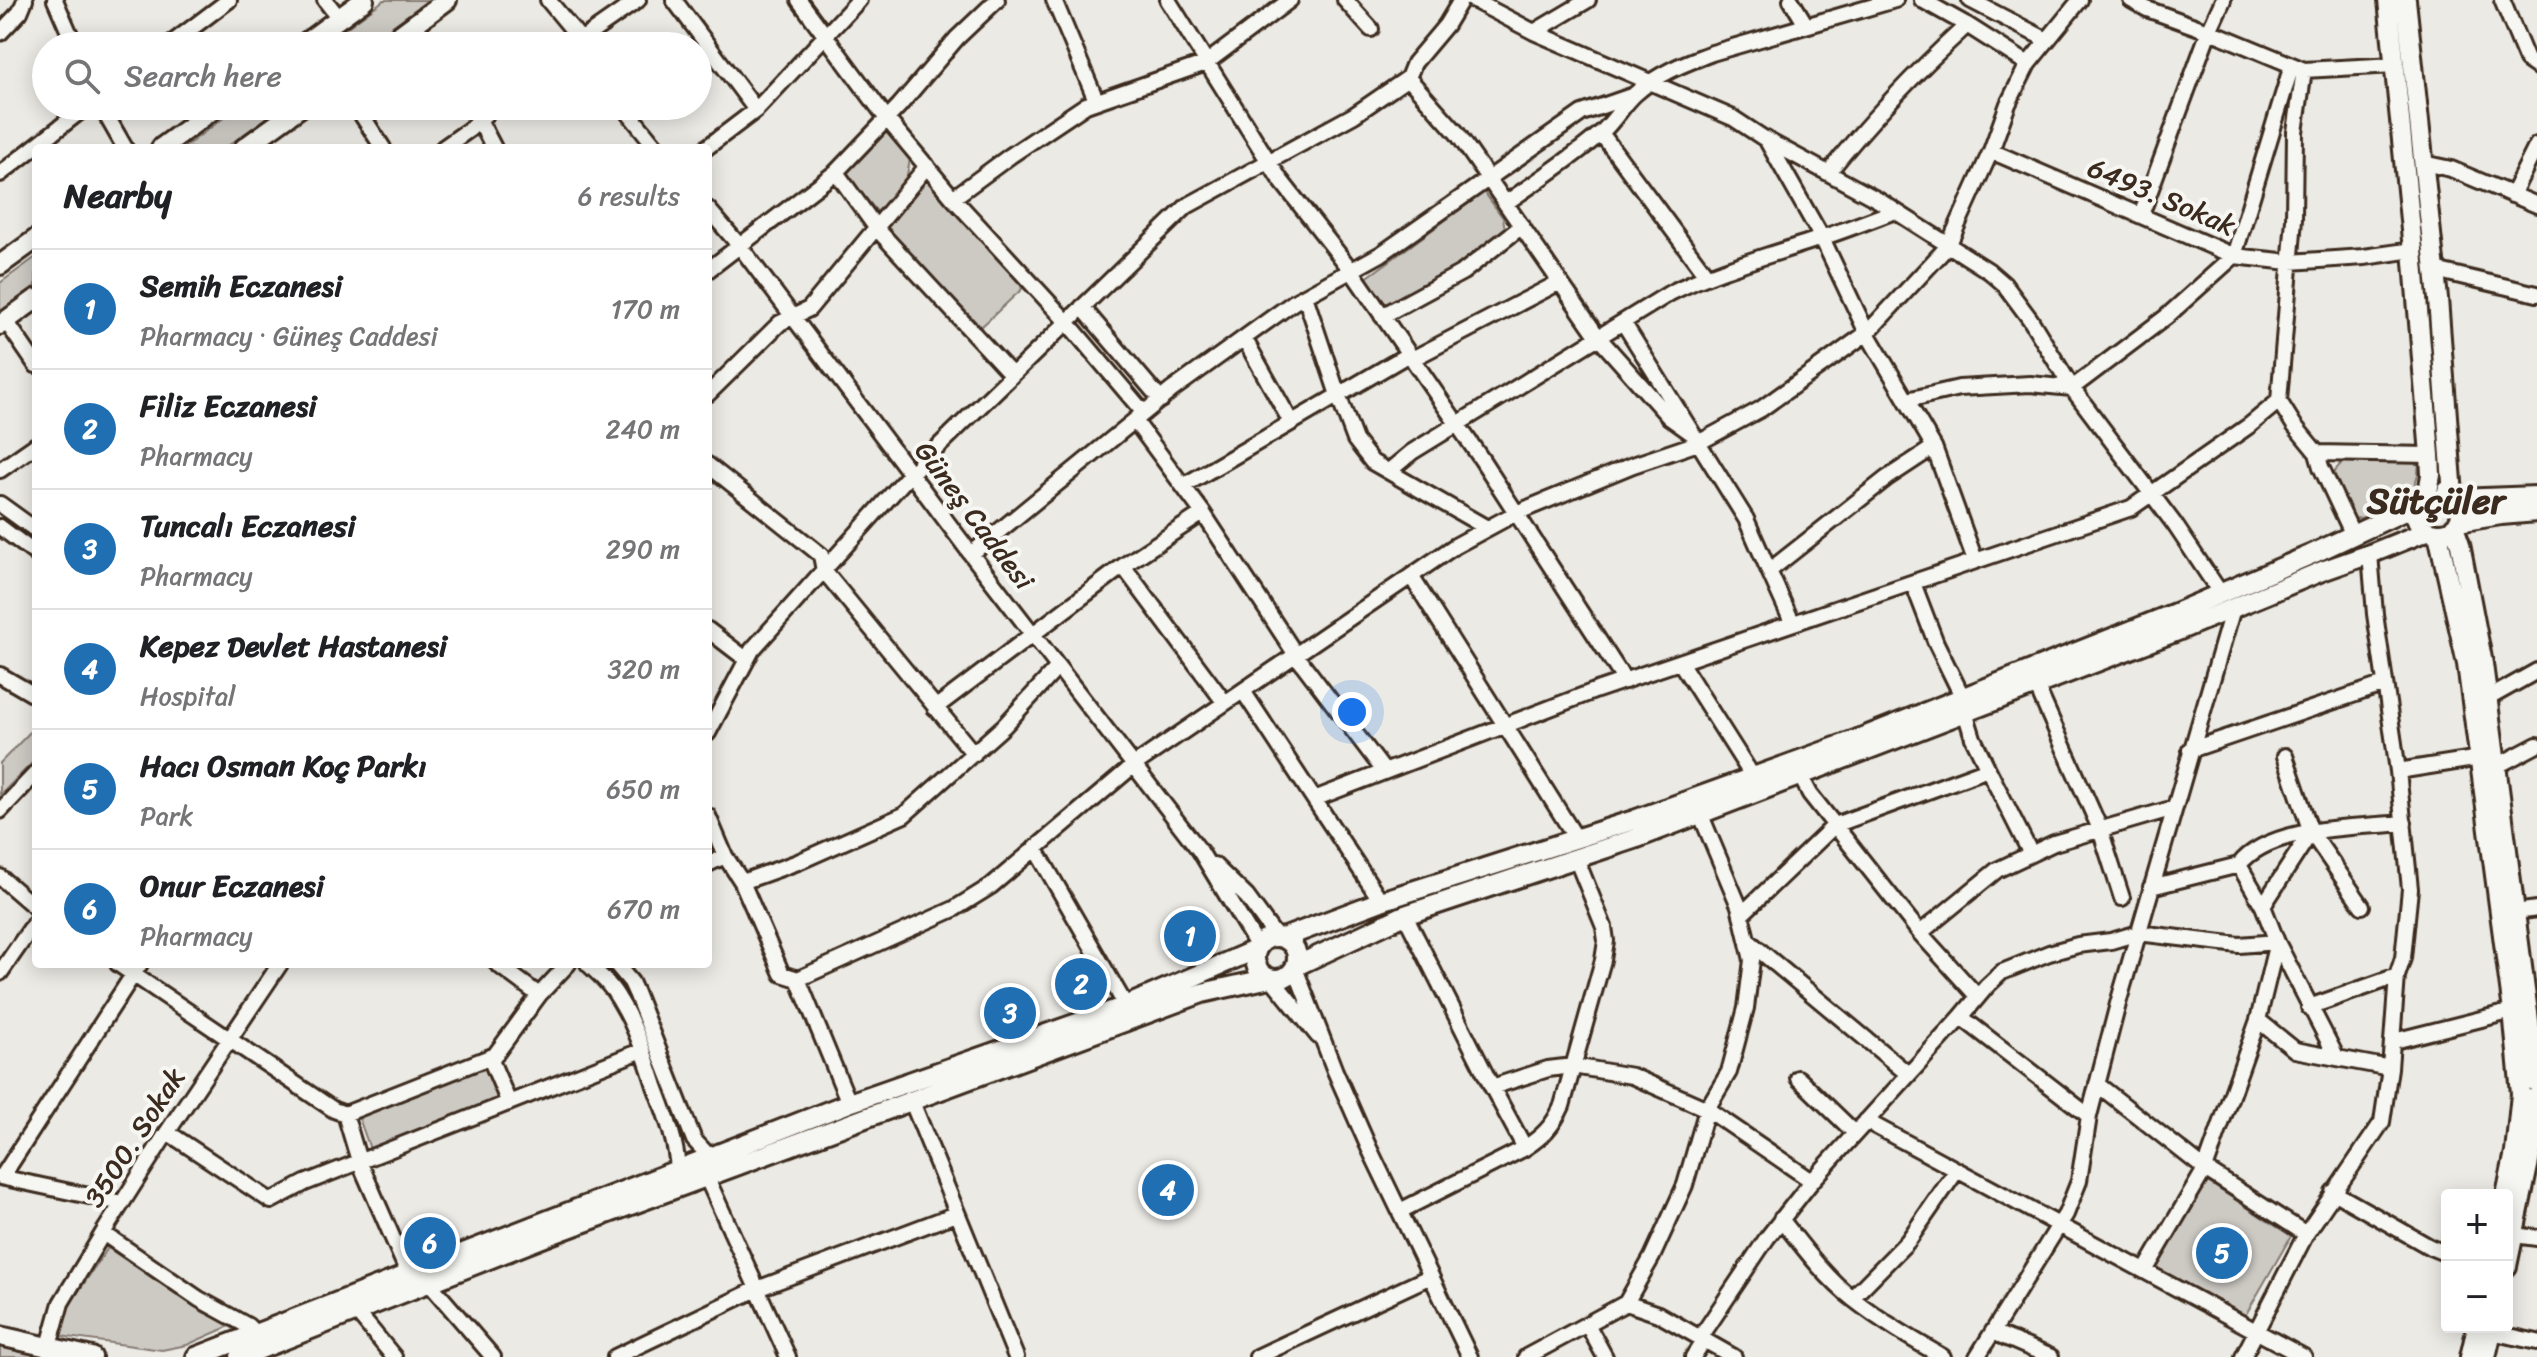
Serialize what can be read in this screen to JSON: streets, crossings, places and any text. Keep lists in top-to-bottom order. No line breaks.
{"streets":{"street":["6493. Sokak","Güneş Caddesi","3500. Sokak"]},"districts":["Sütçüler"],"page":{"search":"Search here","heading":["Nearby","6 results"],"list":[{"mark":"1","name":"Semih Eczanesi","note":"Pharmacy · Güneş Caddesi","value":"170 m"},{"mark":"2","name":"Filiz Eczanesi","note":"Pharmacy","value":"240 m"},{"mark":"3","name":"Tuncalı Eczanesi","note":"Pharmacy","value":"290 m"},{"mark":"4","name":"Kepez Devlet Hastanesi","note":"Hospital","value":"320 m"},{"mark":"5","name":"Hacı Osman Koç Parkı","note":"Park","value":"650 m"},{"mark":"6","name":"Onur Eczanesi","note":"Pharmacy","value":"670 m"}],"pins":["1","2","3","4","6","5"],"map_buttons":["+","−"]}}
